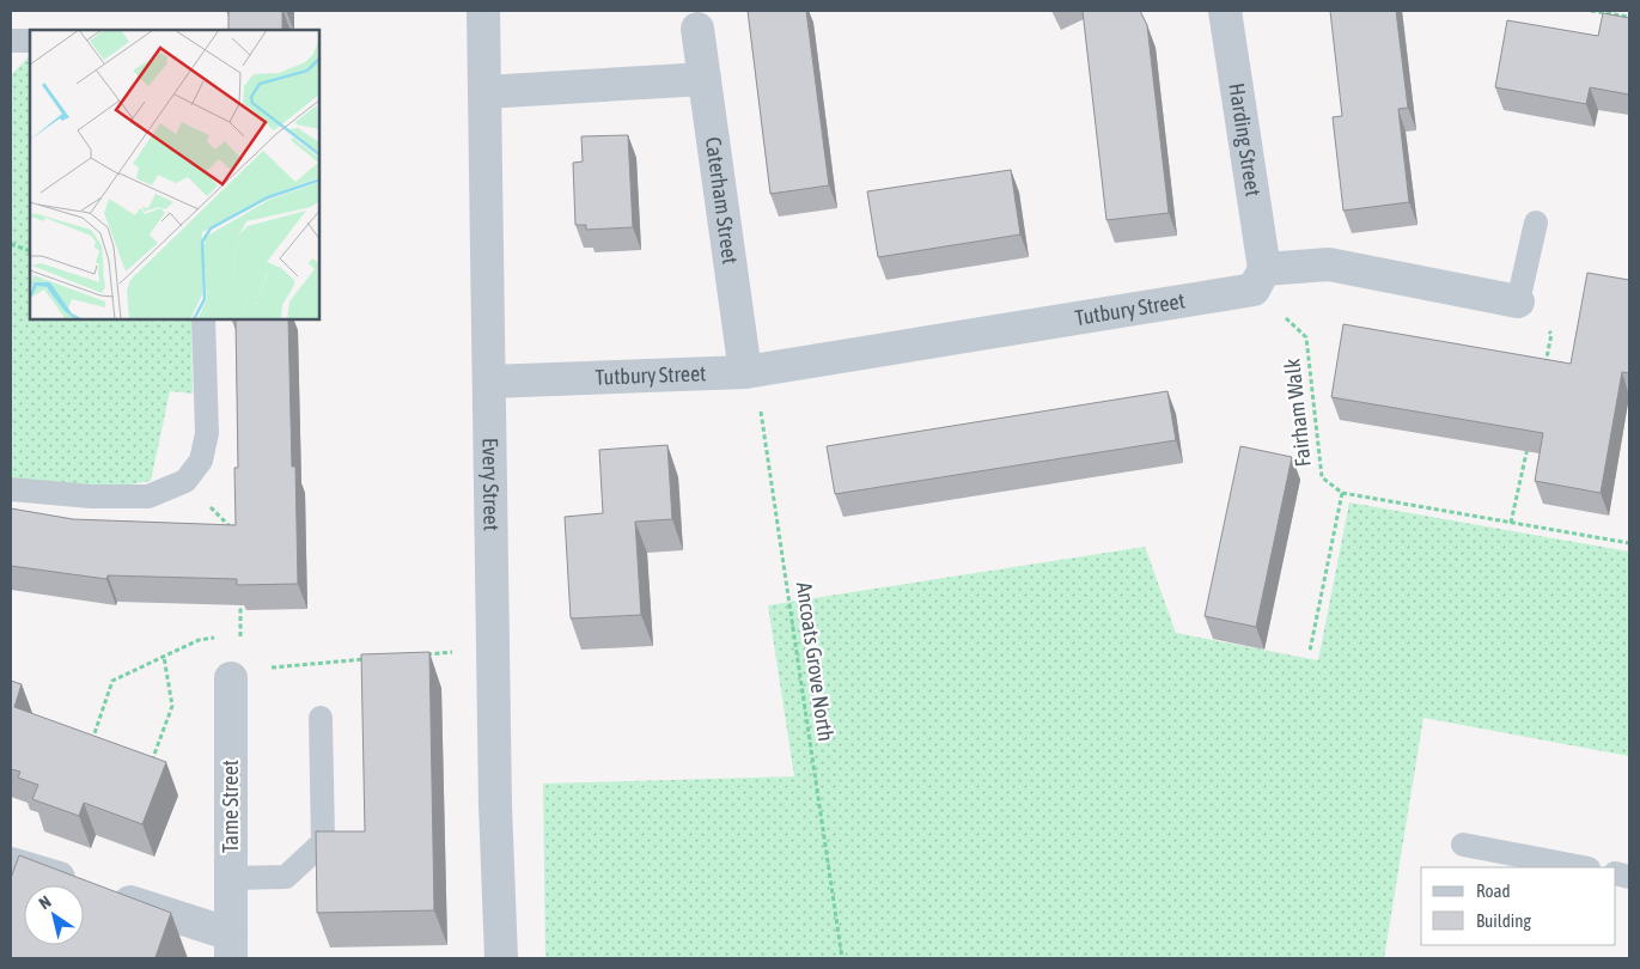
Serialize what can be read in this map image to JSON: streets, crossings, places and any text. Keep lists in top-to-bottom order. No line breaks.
{"streets":{"street":["Harding Street","Caterham Street","Tutbury Street","Every Street","Tame Street"],"path":["Fairham Walk","Ancoats Grove North"]},"crossings":[["Harding Street","Tutbury Street"],["Harding Street","Fairham Walk"],["Caterham Street","Tutbury Street"],["Caterham Street","Ancoats Grove North"],["Tutbury Street","Fairham Walk"],["Tutbury Street","Every Street"],["Tutbury Street","Ancoats Grove North"]],"legend":["Road","Building"],"north":"top left"}
